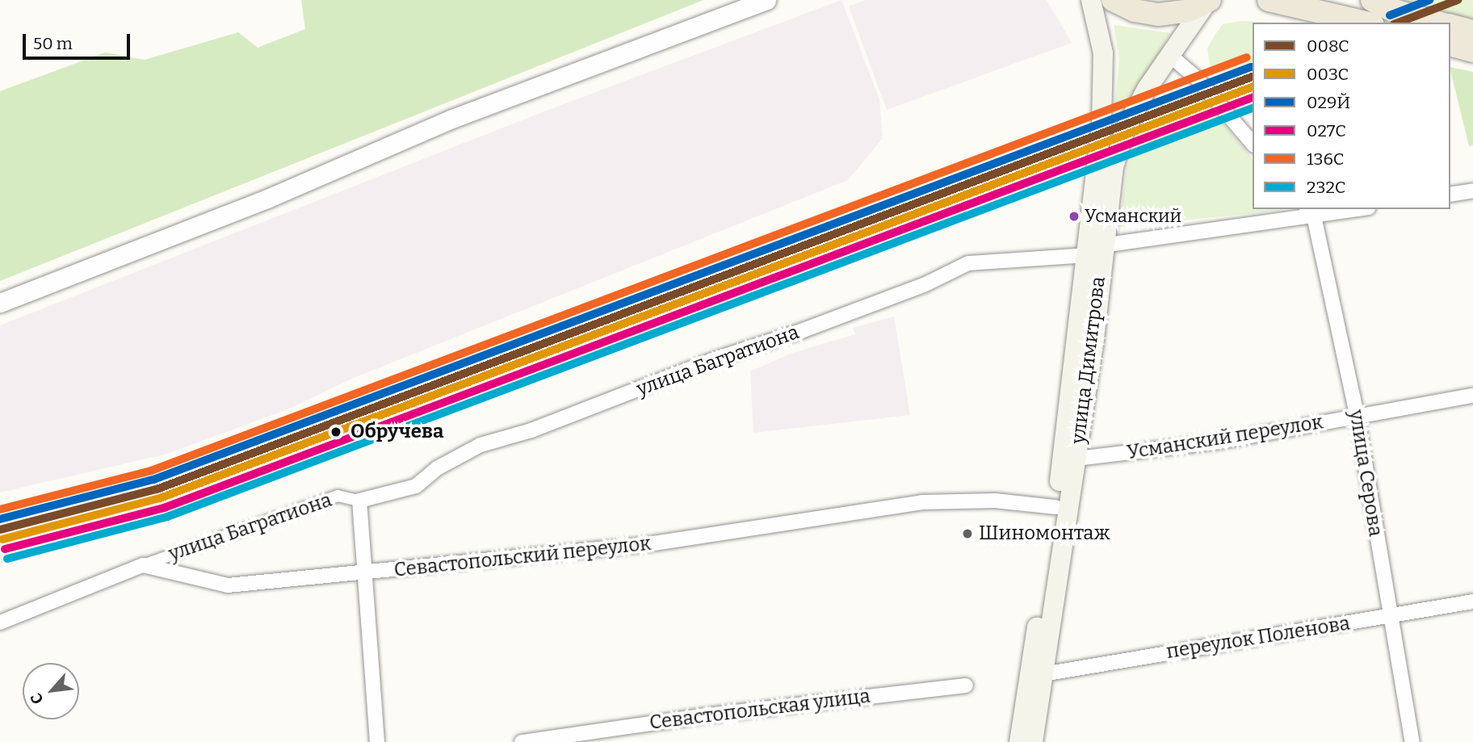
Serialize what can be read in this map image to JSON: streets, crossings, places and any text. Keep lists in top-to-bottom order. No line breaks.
{"streets":{"main road":["улица Димитрова"],"street":["улица Багратиона","Усманский переулок","улица Серова","Севастопольский переулок","переулок Поленова","Севастопольская улица"]},"crossings":[["улица Димитрова","улица Багратиона"],["улица Димитрова","Усманский переулок"],["улица Димитрова","Севастопольский переулок"],["улица Димитрова","переулок Поленова"],["улица Багратиона","улица Серова"],["улица Багратиона","Севастопольский переулок"],["Усманский переулок","улица Серова"],["улица Серова","переулок Поленова"]],"places":["Усманский","Обручева","Шиномонтаж"],"lines":["transit line 008С","transit line 029Й","transit line 136С","transit line 003С","transit line 027С","transit line 232C"],"legend":["008С","003С","029Й","027С","136С","232C"],"scale_bar":"50 m","north":"bottom left"}
